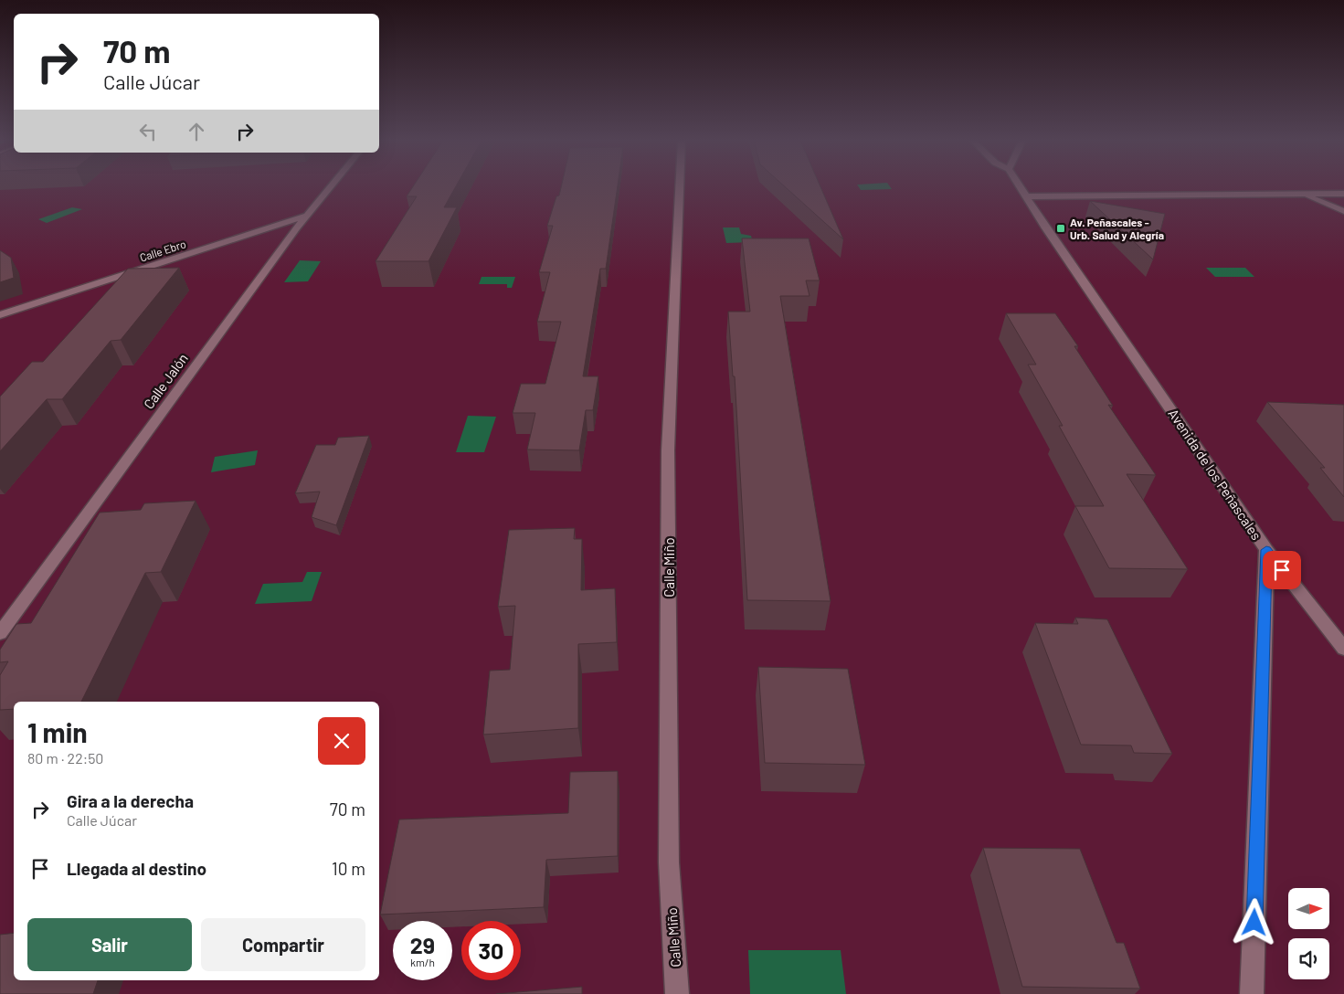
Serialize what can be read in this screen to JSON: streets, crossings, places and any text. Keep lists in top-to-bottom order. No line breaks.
{"streets":{"street":["Calle Ebro","Calle Jalón","Avenida de los Peñascales","Calle Miño"]},"crossings":[["Calle Ebro","Calle Jalón"]],"places":{"transit":["Av. Peñascales - Urb. Salud y Alegría"]},"north":"right","page":{"turn":["70 m","Calle Júcar"],"heading":["1 min","80 m · 22:50"],"list":[{"name":"Gira a la derecha","note":"Calle Júcar","value":"70 m"},{"name":"Llegada al destino","value":"10 m"}],"buttons":["Salir","Compartir"],"speed":"29 km/h","limit":"30"}}
